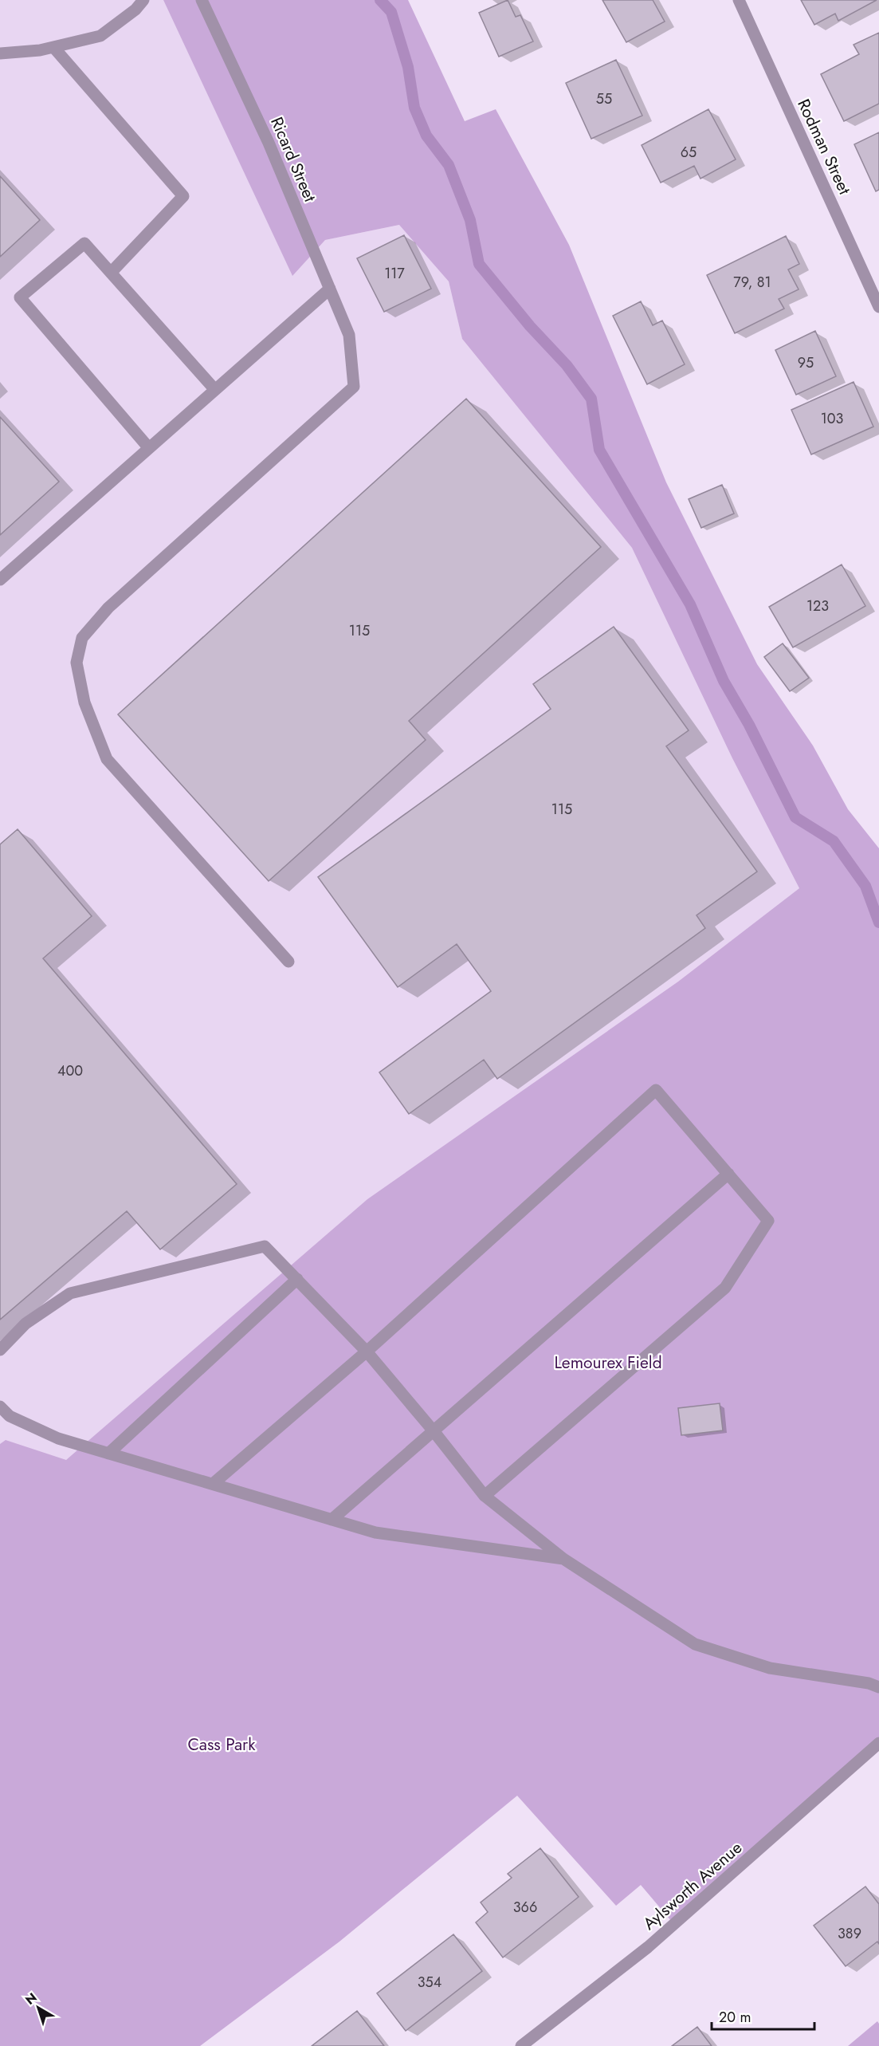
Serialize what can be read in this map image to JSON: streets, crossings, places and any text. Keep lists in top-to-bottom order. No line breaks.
{"streets":{"street":["Rodman Street","Ricard Street","Aylsworth Avenue"]},"parks":["Lemourex Field","Cass Park"],"house_numbers":["55","65","117","79, 81","95","103","123","115","115","400","366","389","354"],"scale_bar":"20 m","north":"top left"}
